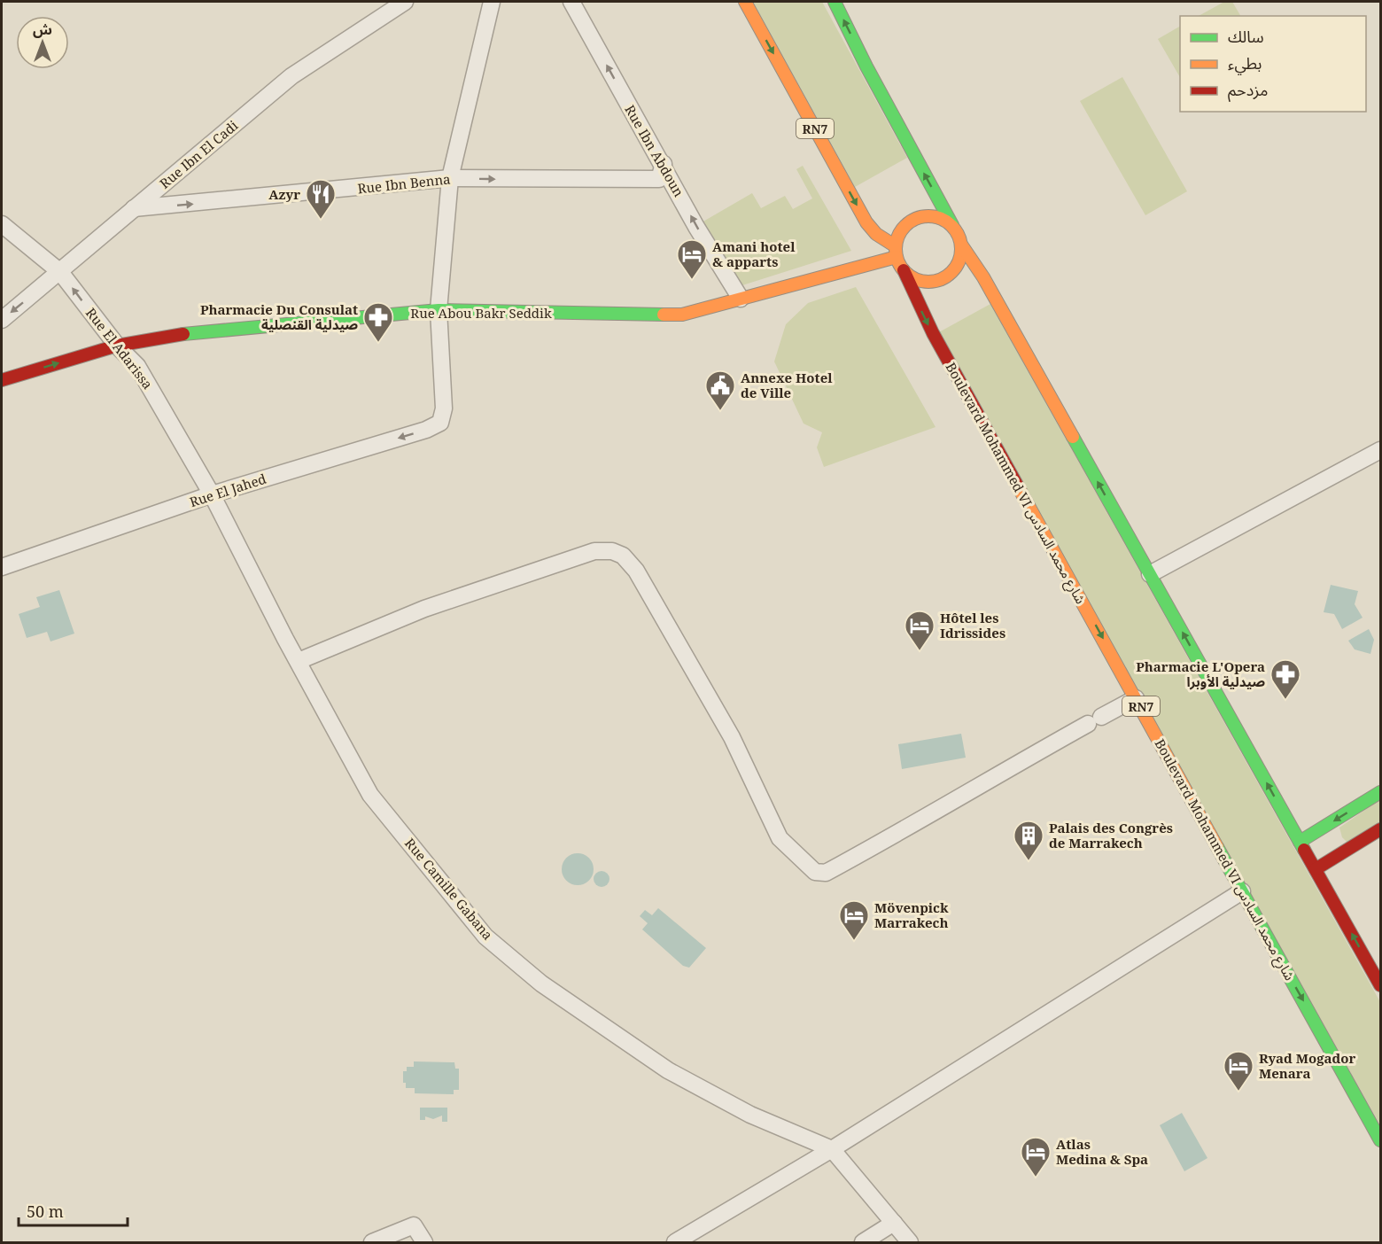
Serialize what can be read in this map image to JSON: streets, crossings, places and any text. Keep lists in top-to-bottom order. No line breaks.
{"streets":{"main road":["RN7","Rue Abou Bakr Seddik","Boulevard Mohammed VI شارع محمد السادس"],"street":["Rue Ibn Abdoun","Rue Ibn El Cadi","Rue Ibn Benna","Rue El Adarissa","Rue El Jahed","Rue Camille Gabana"]},"crossings":[["RN7","Rue Abou Bakr Seddik"],["RN7","Boulevard Mohammed VI شارع محمد السادس"],["Rue Ibn Abdoun","Rue Ibn Benna"],["Rue Ibn Abdoun","Rue Abou Bakr Seddik"],["Rue Ibn El Cadi","Rue Ibn Benna"],["Rue Ibn El Cadi","Rue El Adarissa"],["Rue Abou Bakr Seddik","Rue El Adarissa"],["Rue Abou Bakr Seddik","Boulevard Mohammed VI شارع محمد السادس"],["Rue Abou Bakr Seddik","Rue El Jahed"],["Rue El Adarissa","Rue El Jahed"],["Rue El Adarissa","Rue Camille Gabana"],["Rue El Jahed","Rue Camille Gabana"]],"one_way":["Rue Ibn Abdoun","Rue Ibn Benna","Rue El Jahed"],"places":{"restaurant":["Azyr"],"hotel":["Amani hotel & apparts","Hôtel les Idrissides","Mövenpick Marrakech","Ryad Mogador Menara","Atlas Medina & Spa"],"pharmacy":["Pharmacie Du Consulat صيدلية القنصلية","Pharmacie L'Opera صيدلية الأوبرا"],"public building":["Annexe Hotel de Ville"],"building":["Palais des Congrès de Marrakech"]},"legend":["سالك","بطيء","مزدحم"],"scale_bar":"50 m","north":"top"}
